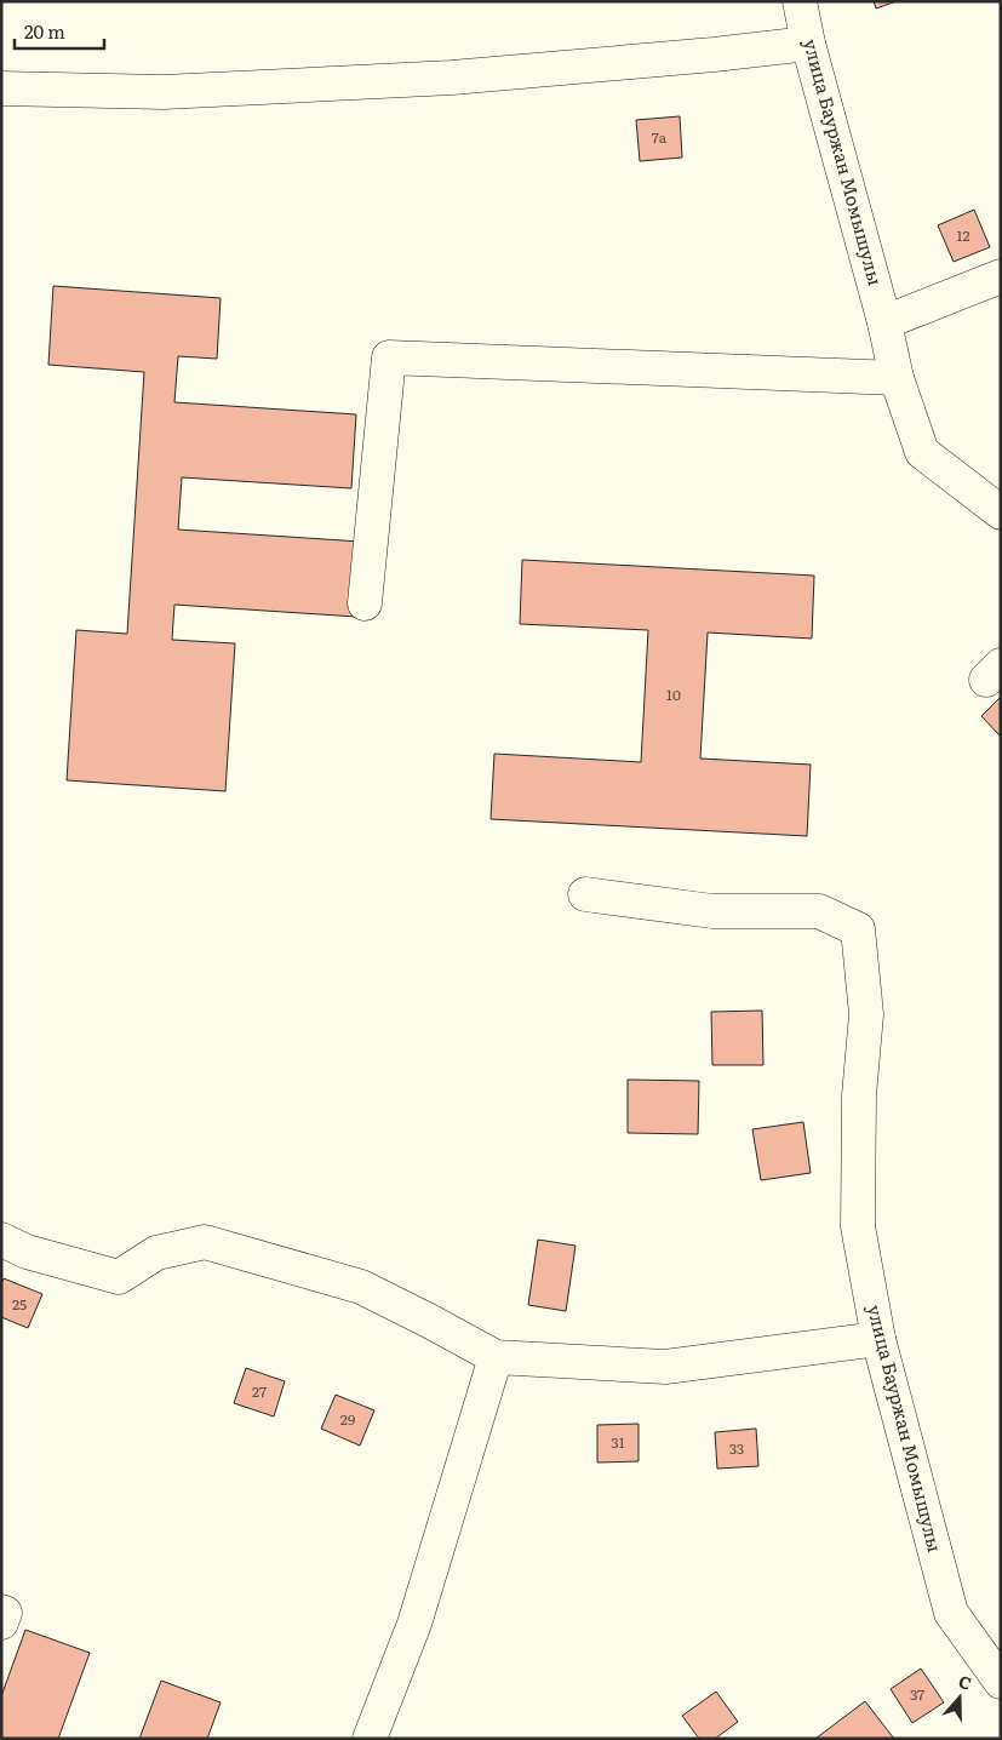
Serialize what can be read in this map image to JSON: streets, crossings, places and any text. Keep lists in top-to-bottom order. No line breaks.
{"streets":{"street":["улица Бауржан Момышулы"]},"house_numbers":["7а","12","10","25","27","29","31","33","37"],"scale_bar":"20 m","north":"top"}
